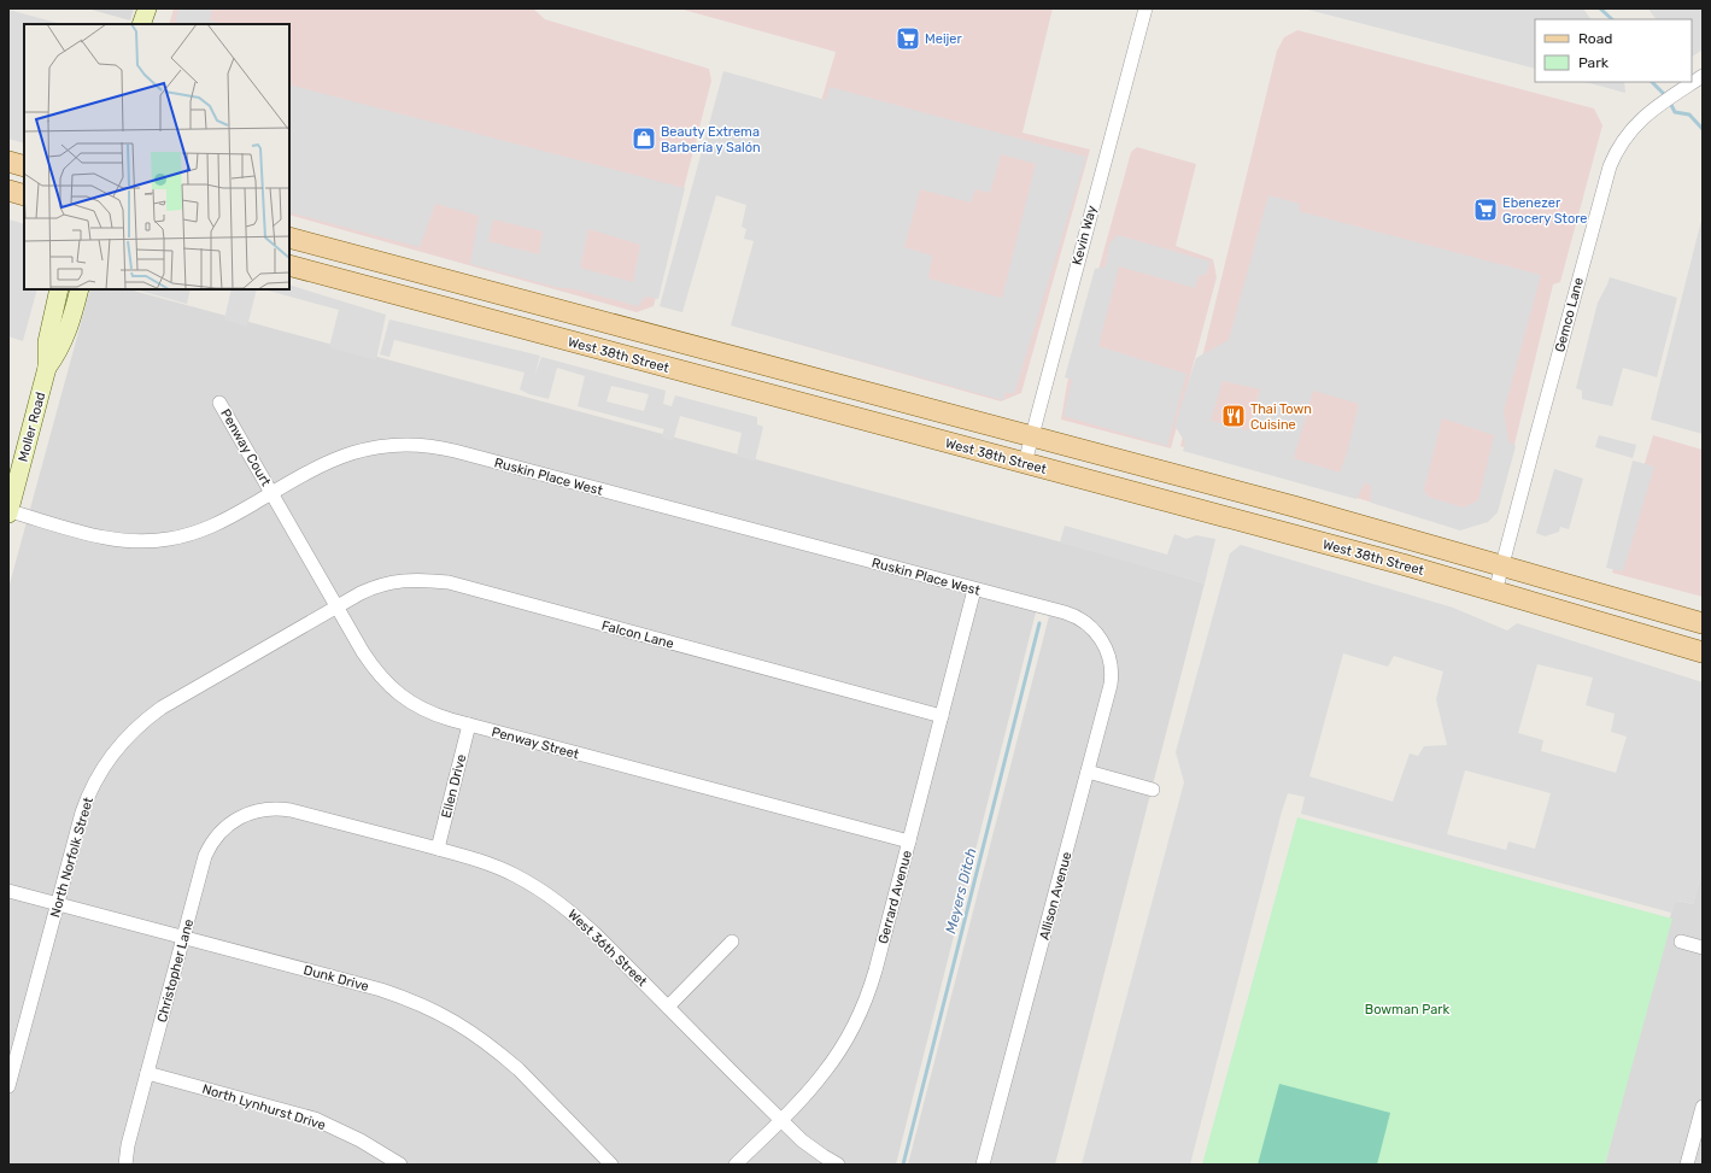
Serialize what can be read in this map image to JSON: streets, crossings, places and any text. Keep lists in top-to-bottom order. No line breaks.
{"streets":{"main road":["West 38th Street","Moller Road"],"street":["Kevin Way","Gemco Lane","Penway Court","Ruskin Place West","Falcon Lane","Penway Street","Ellen Drive","North Norfolk Street","Allison Avenue","Gerrard Avenue","West 36th Street","Christopher Lane","Dunk Drive","North Lynhurst Drive"]},"crossings":[["Kevin Way","West 38th Street"],["Gemco Lane","West 38th Street"],["Moller Road","Ruskin Place West"],["Penway Court","Ruskin Place West"],["Penway Court","Penway Street"],["Ruskin Place West","Penway Street"],["Ruskin Place West","Allison Avenue"],["Ruskin Place West","Gerrard Avenue"],["Falcon Lane","Penway Street"],["Falcon Lane","North Norfolk Street"],["Falcon Lane","Gerrard Avenue"],["Penway Street","Ellen Drive"],["Penway Street","North Norfolk Street"],["Penway Street","Gerrard Avenue"],["Ellen Drive","West 36th Street"],["North Norfolk Street","Dunk Drive"],["Gerrard Avenue","West 36th Street"],["West 36th Street","Christopher Lane"],["Christopher Lane","Dunk Drive"],["Christopher Lane","North Lynhurst Drive"]],"water":["Meyers Ditch"],"parks":["Bowman Park"],"places":{"supermarket":["Meijer","Ebenezer Grocery Store"],"shop":["Beauty Extrema Barbería y Salón"],"restaurant":["Thai Town Cuisine"]},"legend":["Road","Park"]}
